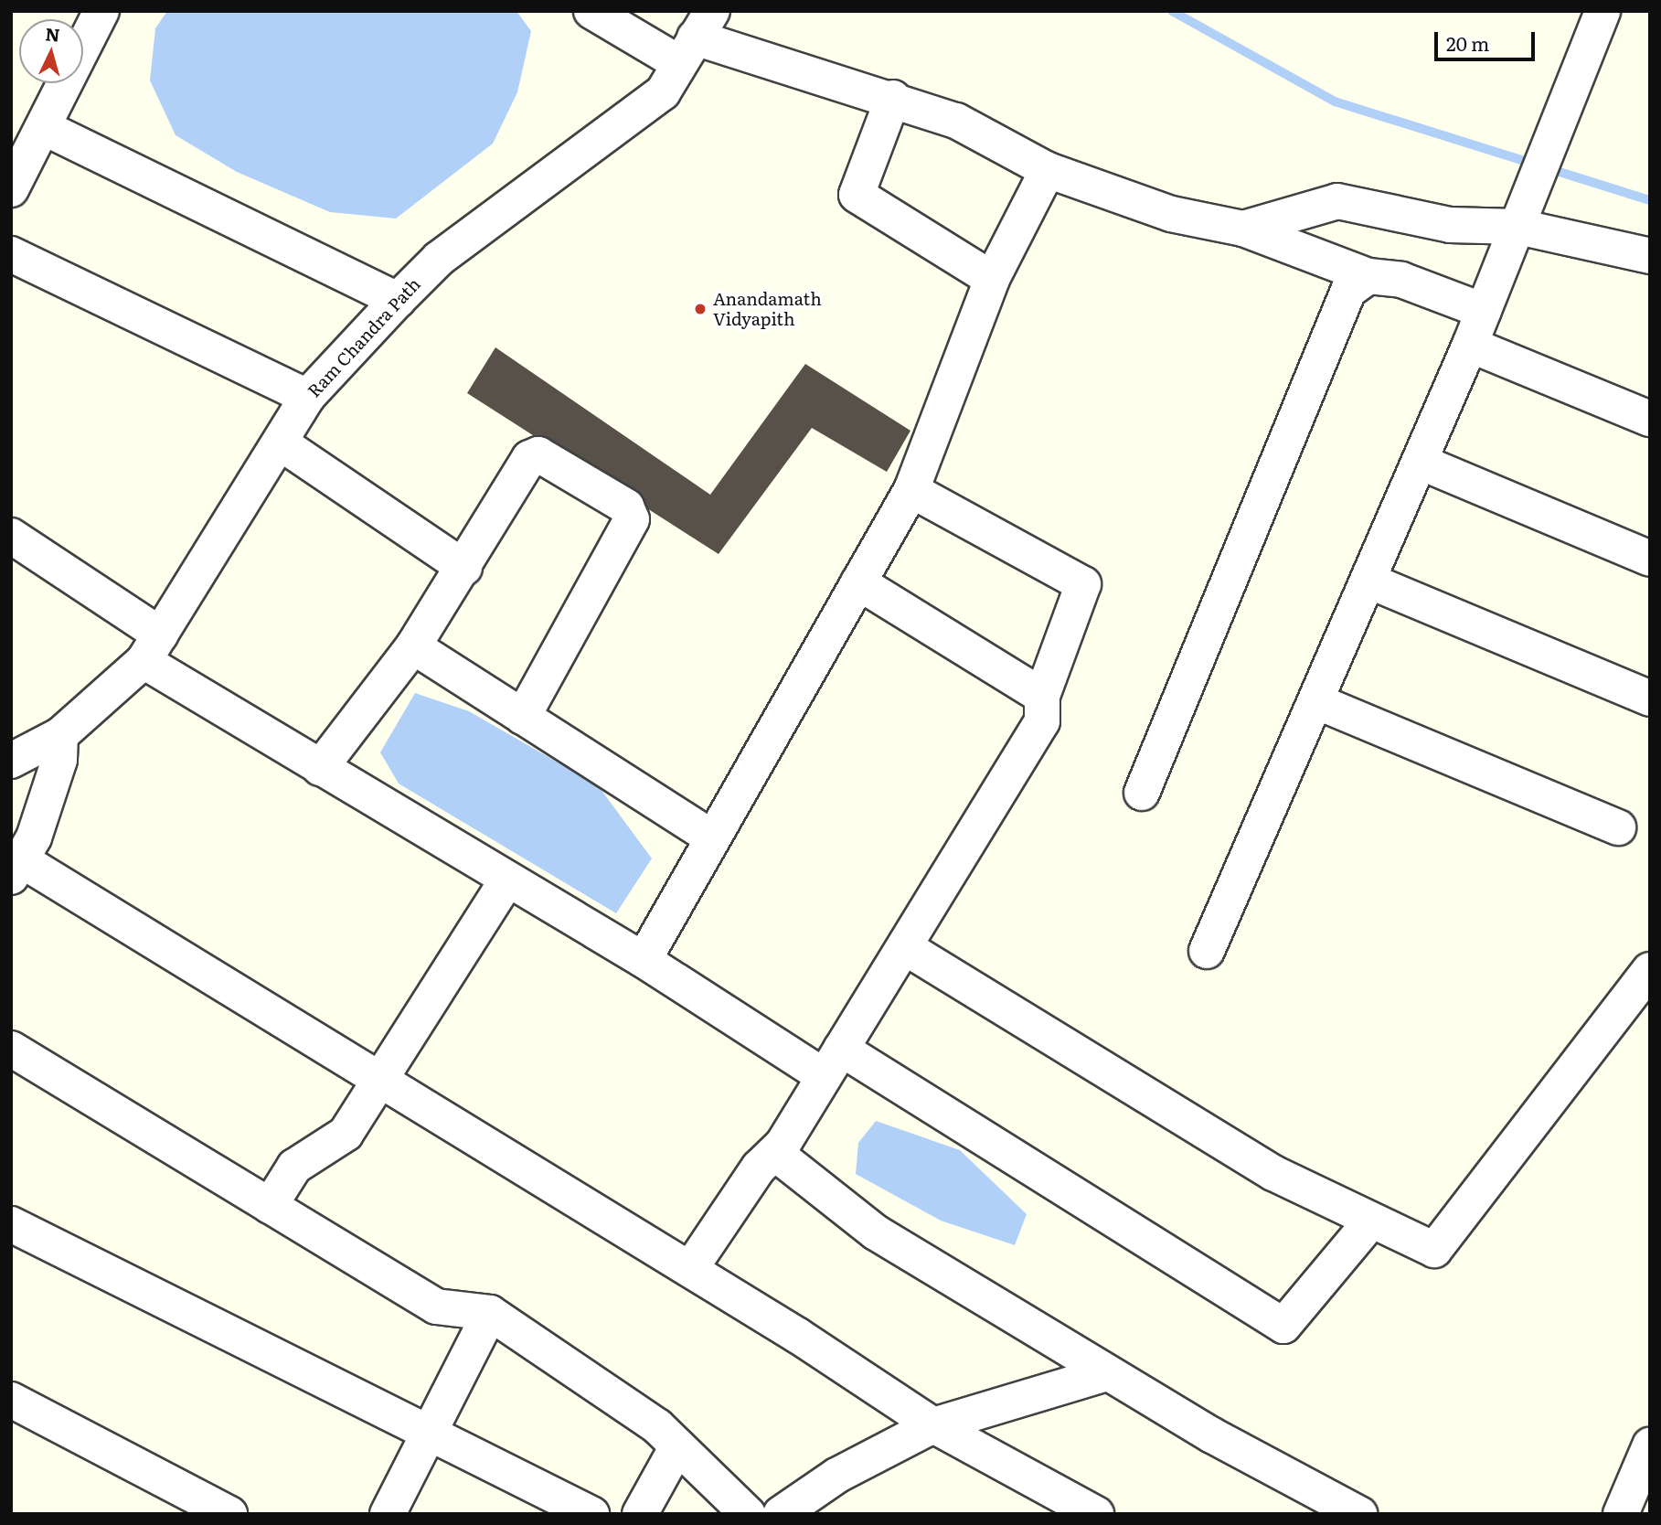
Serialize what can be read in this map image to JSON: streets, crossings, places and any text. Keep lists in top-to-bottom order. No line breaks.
{"streets":{"street":["Ram Chandra Path"]},"places":["Anandamath Vidyapith"],"scale_bar":"20 m","north":"top"}
